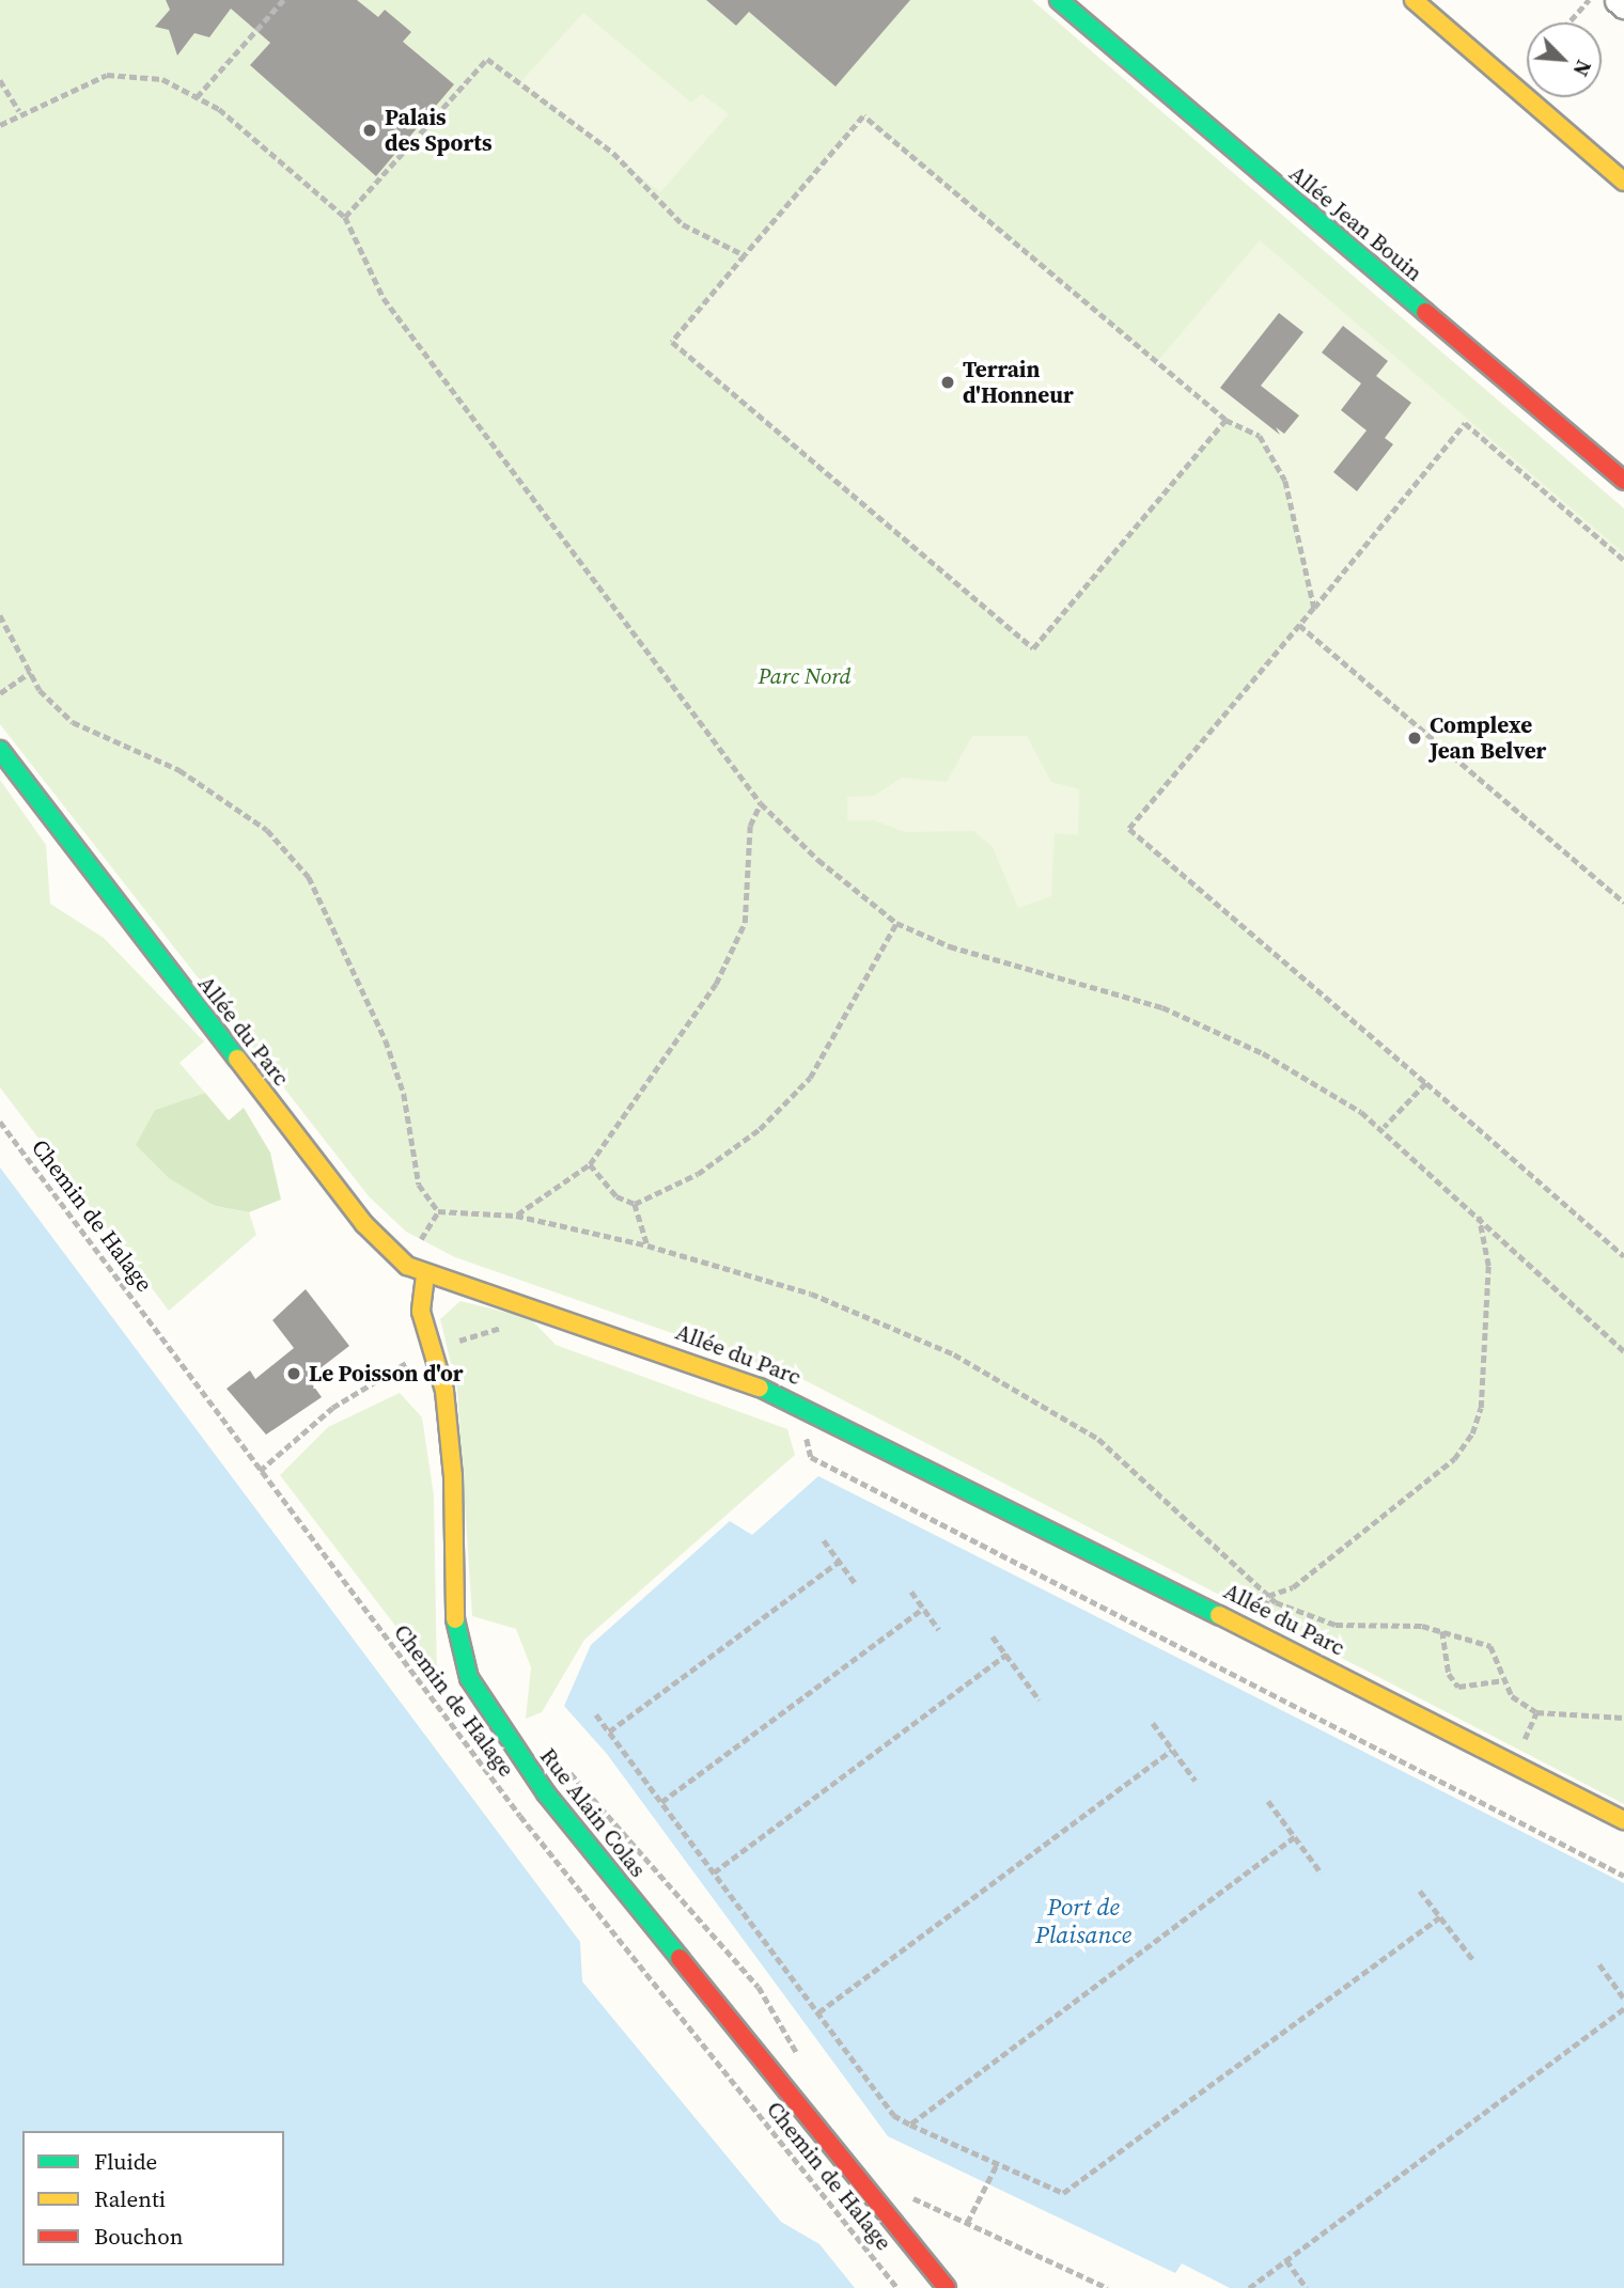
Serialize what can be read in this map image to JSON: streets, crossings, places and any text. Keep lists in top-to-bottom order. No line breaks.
{"streets":{"street":["Allée Jean Bouin","Allée du Parc","Rue Alain Colas"],"path":["Chemin de Halage"]},"crossings":[["Allée du Parc","Rue Alain Colas"]],"water":["Port de Plaisance"],"parks":["Parc Nord"],"places":["Palais des Sports","Terrain d'Honneur","Complexe Jean Belver","Le Poisson d'or"],"legend":["Fluide","Ralenti","Bouchon"],"north":"bottom right"}
